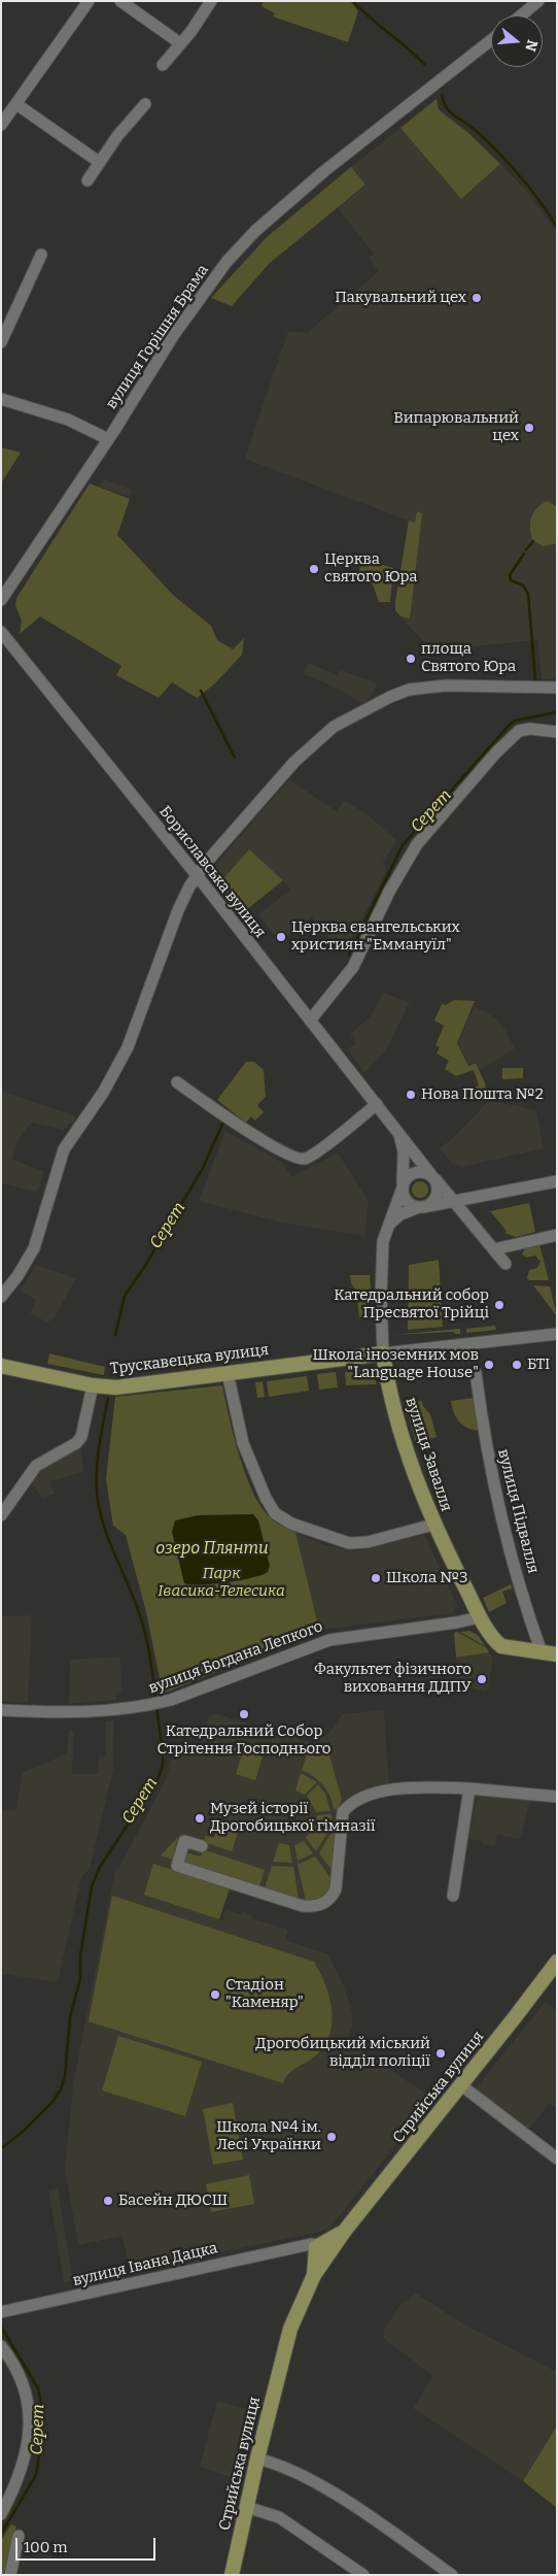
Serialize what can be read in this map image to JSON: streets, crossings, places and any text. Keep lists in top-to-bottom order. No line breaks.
{"streets":{"main road":["Трускавецька вулиця","вулиця Завалля","Стрийська вулиця"],"street":["вулиця Горішня Брама","Бориславська вулиця","вулиця Підвалля","вулиця Богдана Лепкого","вулиця Івана Дацка"]},"crossings":[["Бориславська вулиця","Трускавецька вулиця"],["Бориславська вулиця","вулиця Завалля"],["Трускавецька вулиця","вулиця Завалля"],["вулиця Завалля","вулиця Підвалля"],["вулиця Завалля","вулиця Богдана Лепкого"],["Стрийська вулиця","вулиця Івана Дацка"]],"water":["Серет","озеро Плянти"],"parks":["Парк Івасика-Телесика"],"places":["Пакувальний цех","Випарювальний цех","Церква святого Юра","площа Святого Юра","Церква євангельських християн \"Еммануїл\"","Нова Пошта №2","Катедральний собор Пресвятої Трійці","Школа іноземних мов \"Language House\"","БТІ","Школа №3","Факультет фізичного виховання ДДПУ","Катедральний Собор Стрітення Господнього","Музей історії Дрогобицької гімназії","Стадіон \"Каменяр\"","Дрогобицький міський відділ поліції","Школа №4 ім. Лесі Українки","Басейн ДЮСШ"],"scale_bar":"100 m","north":"right"}
